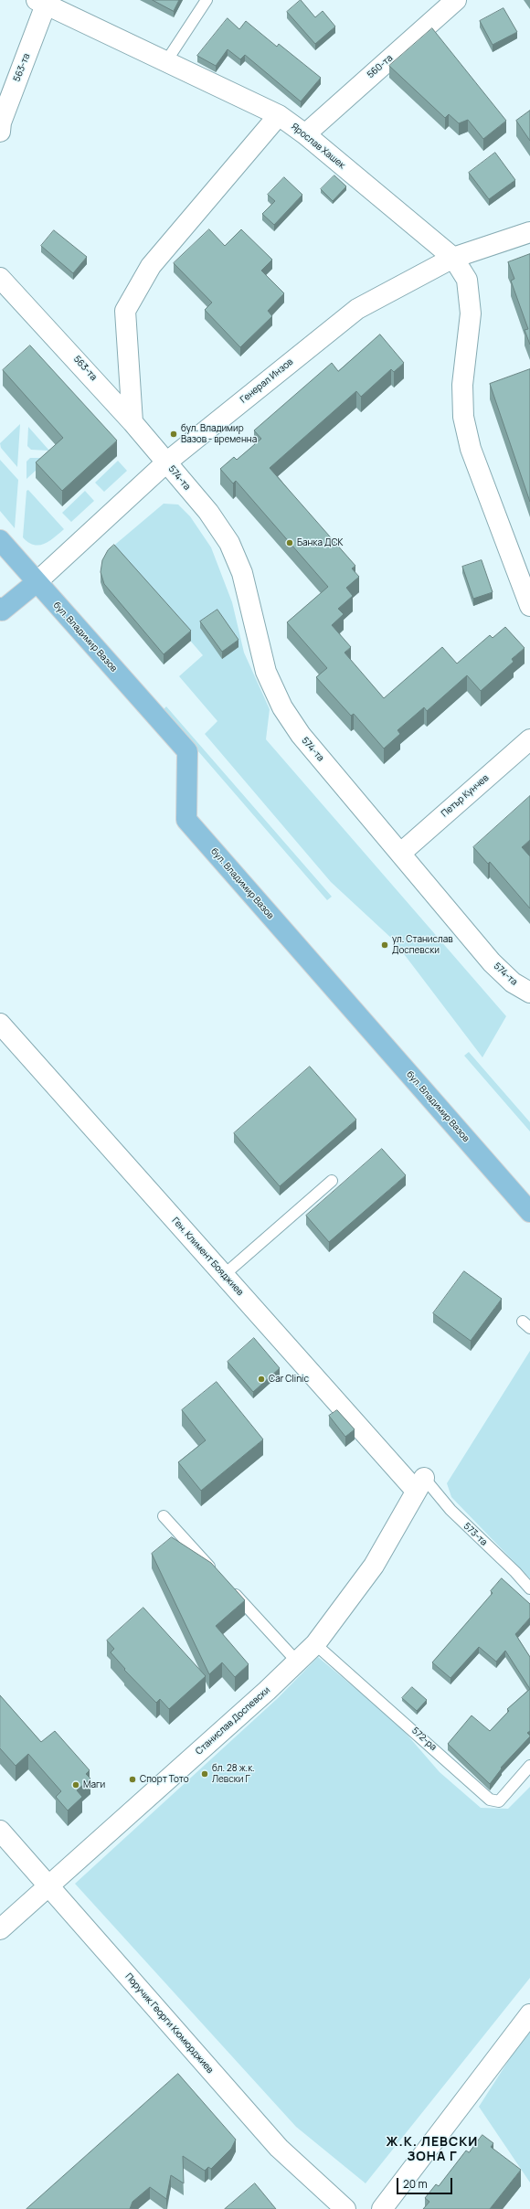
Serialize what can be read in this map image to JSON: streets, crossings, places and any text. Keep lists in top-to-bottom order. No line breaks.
{"streets":{"main road":["бул. Владимир Вазов"],"street":["560-та","563-та","Ярослав Хашек","Генерал Инзов","574-та","Петър Кунчев","Ген. Климент Бояджиев","Станислав Доспевски","Поручик Георги Кюмюрджиев"],"lane":["573-та","572-ра"]},"crossings":[["560-та","Ярослав Хашек"],["563-та","Ярослав Хашек"],["563-та","Генерал Инзов"],["563-та","574-та"],["Ярослав Хашек","Генерал Инзов"],["Генерал Инзов","574-та"],["Генерал Инзов","бул. Владимир Вазов"],["574-та","Петър Кунчев"],["Ген. Климент Бояджиев","573-та"],["Ген. Климент Бояджиев","Станислав Доспевски"],["573-та","Станислав Доспевски"],["Станислав Доспевски","572-ра"],["Станислав Доспевски","Поручик Георги Кюмюрджиев"]],"districts":["Ж.К. ЛЕВСКИ ЗОНА Г"],"places":["бул. Владимир Вазов - временна","Банка ДСК","ул. Станислав Доспевски","Car Clinic","бл. 28 ж.к. Левски Г","Спорт Тото","Маги"],"scale_bar":"20 m"}
